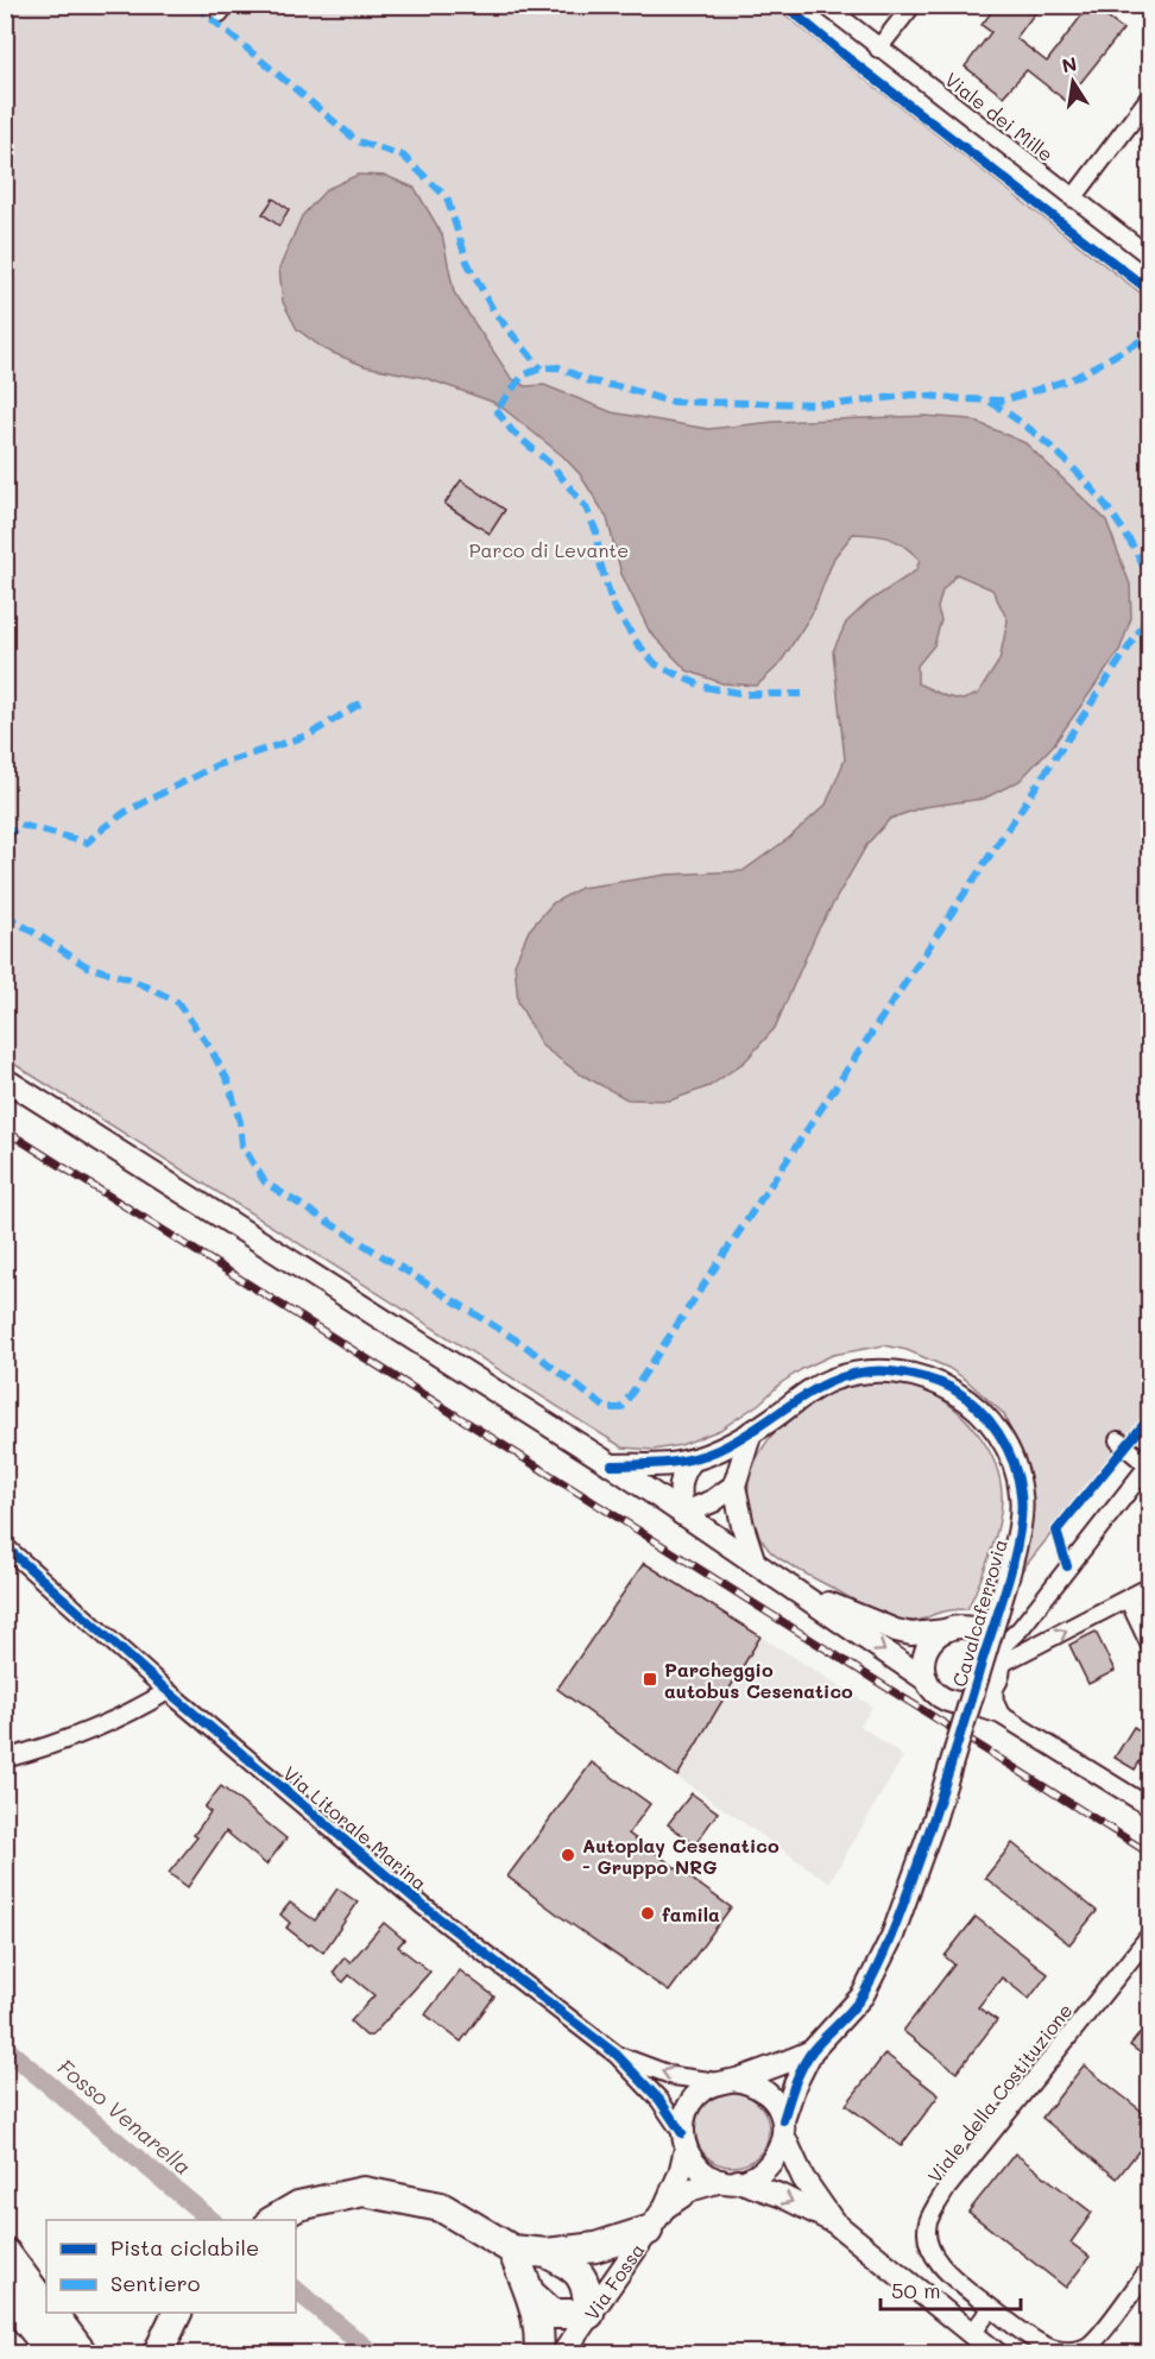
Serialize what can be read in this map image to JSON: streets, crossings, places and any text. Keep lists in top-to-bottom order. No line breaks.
{"streets":{"street":["Viale dei Mille","Cavalcaferrovia","Via Litorale Marina","Viale della Costituzione","Via Fossa"]},"crossings":[["Via Litorale Marina","Via Fossa"]],"water":["Fosso Venarella"],"parks":["Parco di Levante"],"places":{"transit":["Parcheggio autobus Cesenatico"],"other":["Autoplay Cesenatico - Gruppo NRG","famila"]},"legend":["Pista ciclabile","Sentiero"],"scale_bar":"50 m","north":"top"}
